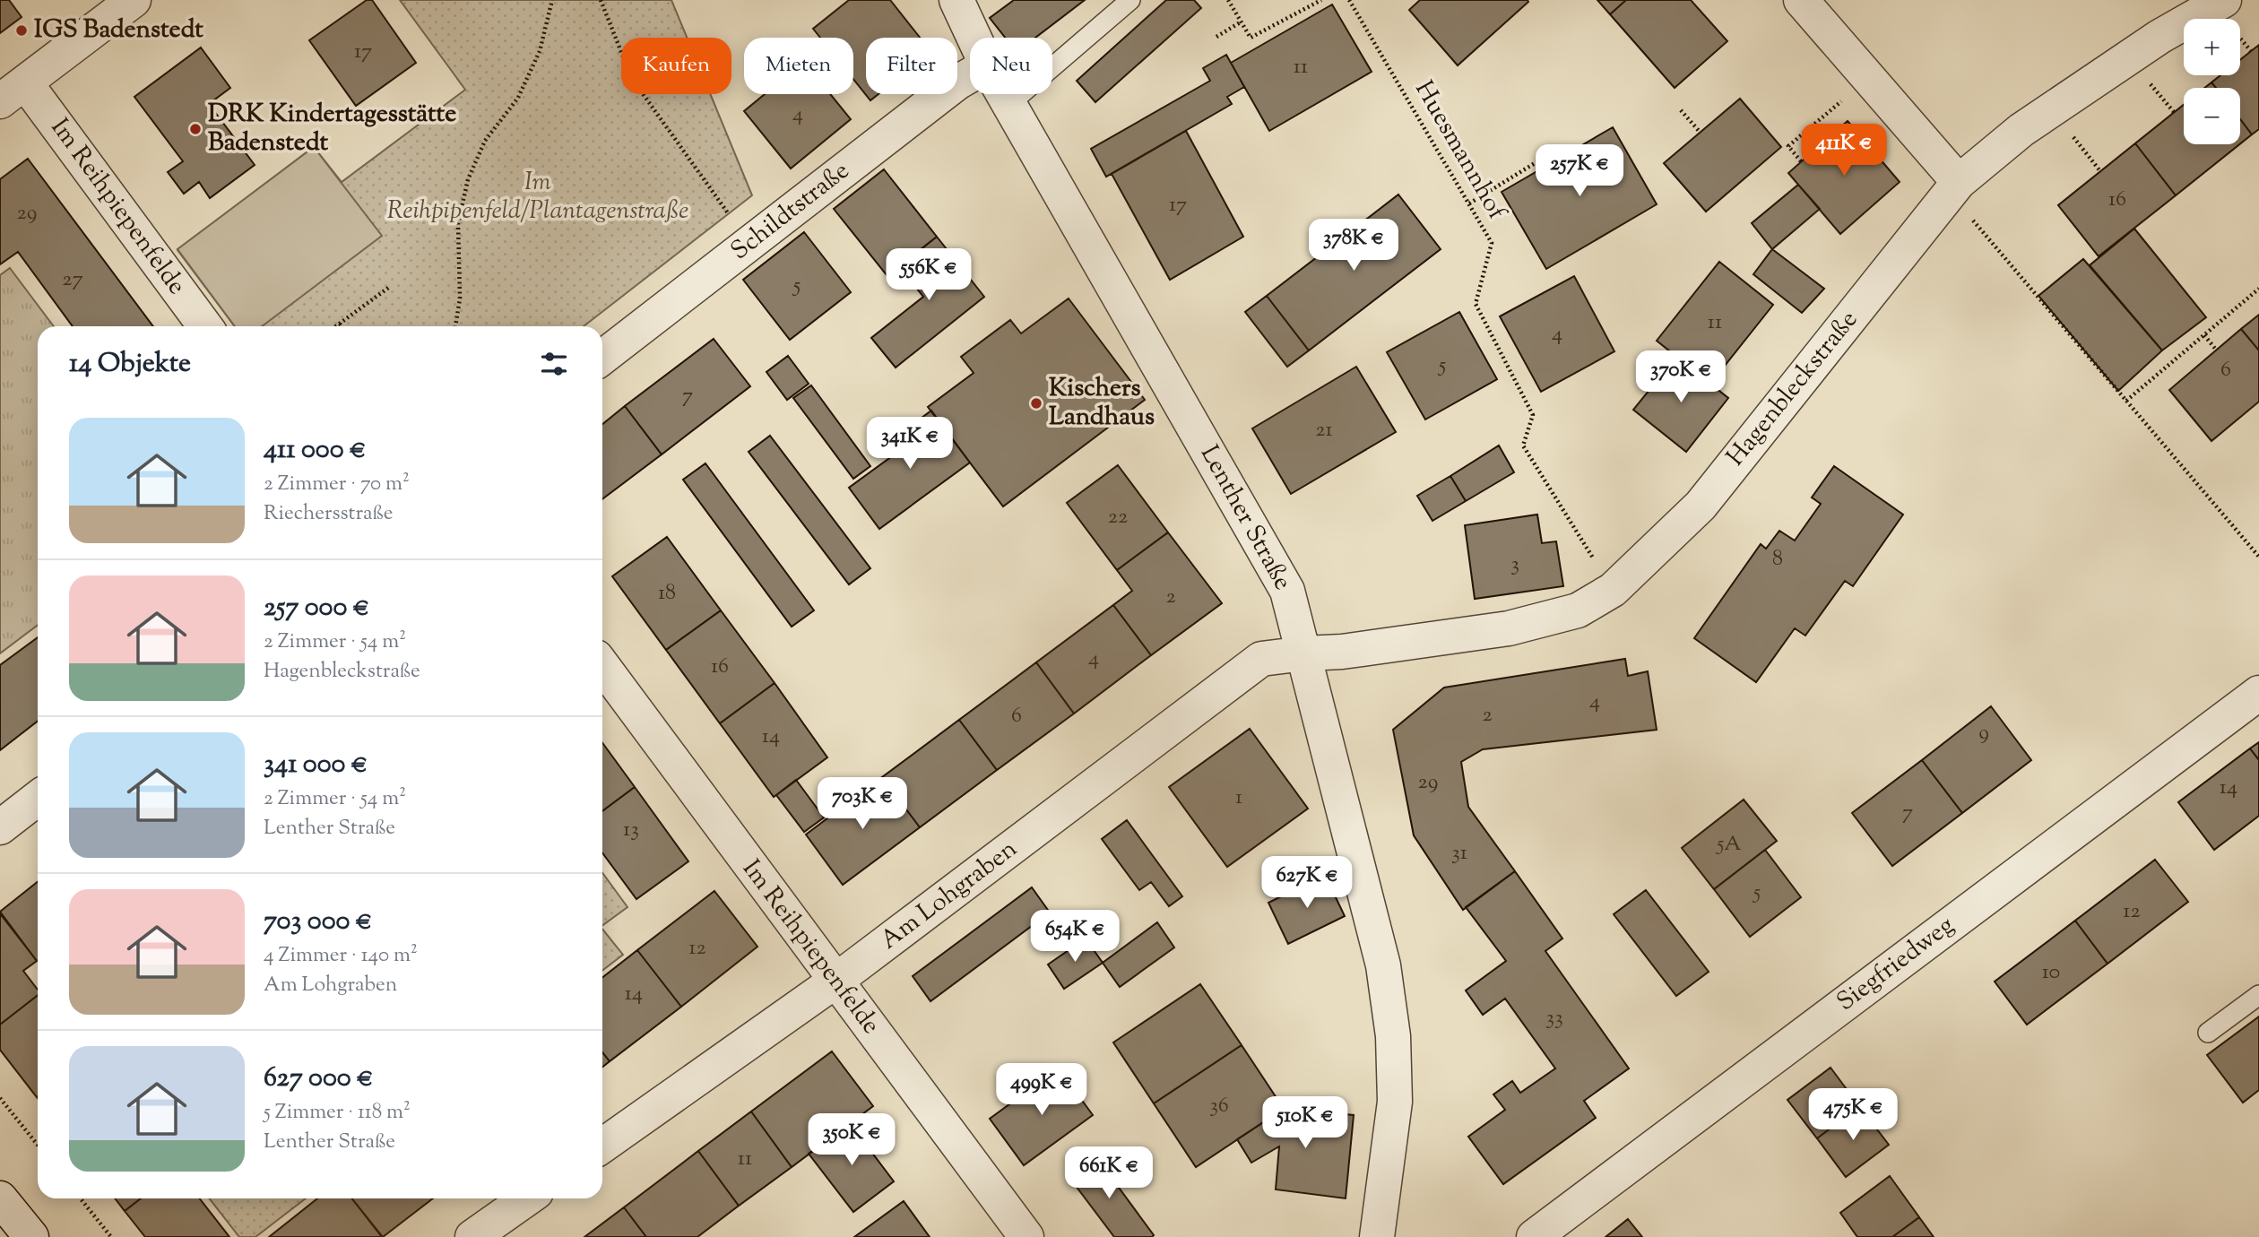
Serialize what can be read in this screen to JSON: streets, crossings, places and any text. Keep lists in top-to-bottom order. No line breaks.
{"streets":{"street":["Im Reihpiepenfelde","Schildtstraße","Hagenbleckstraße","Lenther Straße","Am Lohgraben","Siegfriedweg"],"path":["Huesmannhof"]},"crossings":[["Huesmannhof","Hagenbleckstraße"],["Im Reihpiepenfelde","Am Lohgraben"],["Hagenbleckstraße","Lenther Straße"],["Hagenbleckstraße","Am Lohgraben"],["Lenther Straße","Am Lohgraben"]],"parks":["Im Reihpipenfeld/Plantagenstraße"],"places":["IGS Badenstedt","DRK Kindertagesstätte Badenstedt","Kischers Landhaus"],"house_numbers":["17","11","4","16","17","29","27","5","11","4","5","6","7","21","22","8","3","18","2","4","16","4","2","6","9","14","29","14","1","7","13","5A","31","5","12","12","10","14","33","36","11"],"page":{"map_buttons":["+","−"],"chip":["Kaufen","Mieten","Filter","Neu"],"price":["411K €","257K €","378K €","556K €","370K €","341K €","703K €","627K €","654K €","499K €","475K €","510K €","350K €","661K €"],"heading":"14 Objekte","list":[{"name":"411 000 €","note":"2 Zimmer · 70 m² · Riechersstraße"},{"name":"257 000 €","note":"2 Zimmer · 54 m² · Hagenbleckstraße"},{"name":"341 000 €","note":"2 Zimmer · 54 m² · Lenther Straße"},{"name":"703 000 €","note":"4 Zimmer · 140 m² · Am Lohgraben"},{"name":"627 000 €","note":"5 Zimmer · 118 m² · Lenther Straße"}]}}
